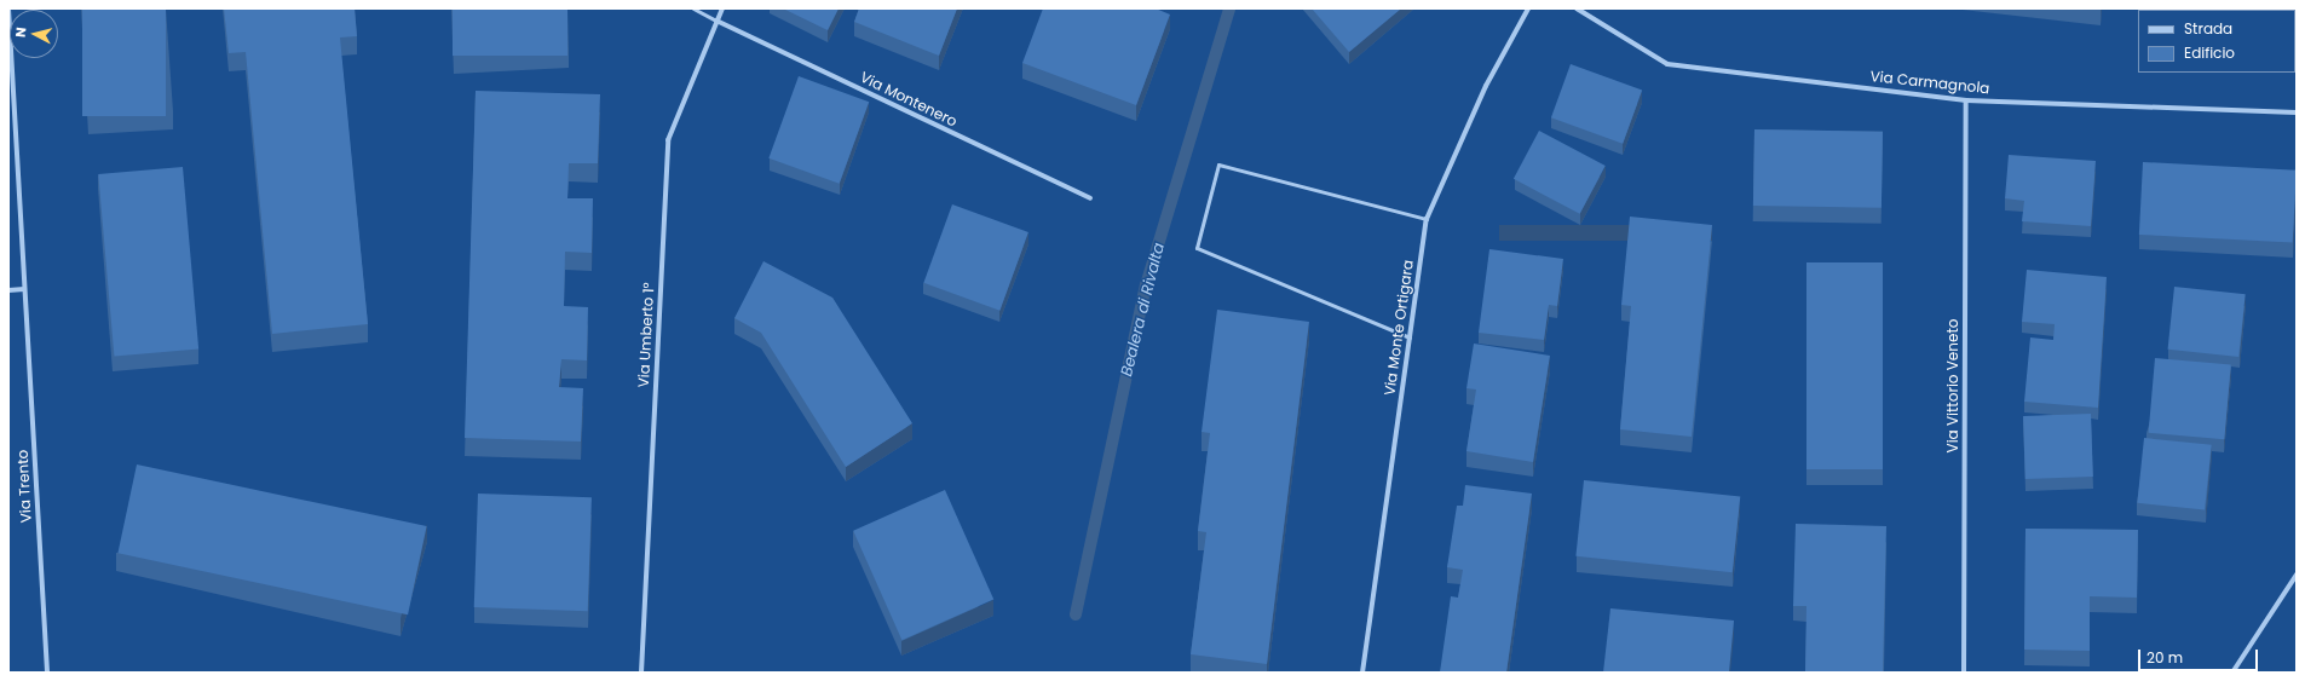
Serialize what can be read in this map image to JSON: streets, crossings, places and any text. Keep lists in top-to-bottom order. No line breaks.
{"streets":{"street":["Via Carmagnola","Via Montenero","Via Monte Ortigara","Via Umberto 1°","Via Vittorio Veneto","Via Trento"]},"crossings":[["Via Carmagnola","Via Vittorio Veneto"],["Via Montenero","Via Umberto 1°"]],"water":["Bealera di Rivalta"],"legend":["Strada","Edificio"],"scale_bar":"20 m","north":"left"}
